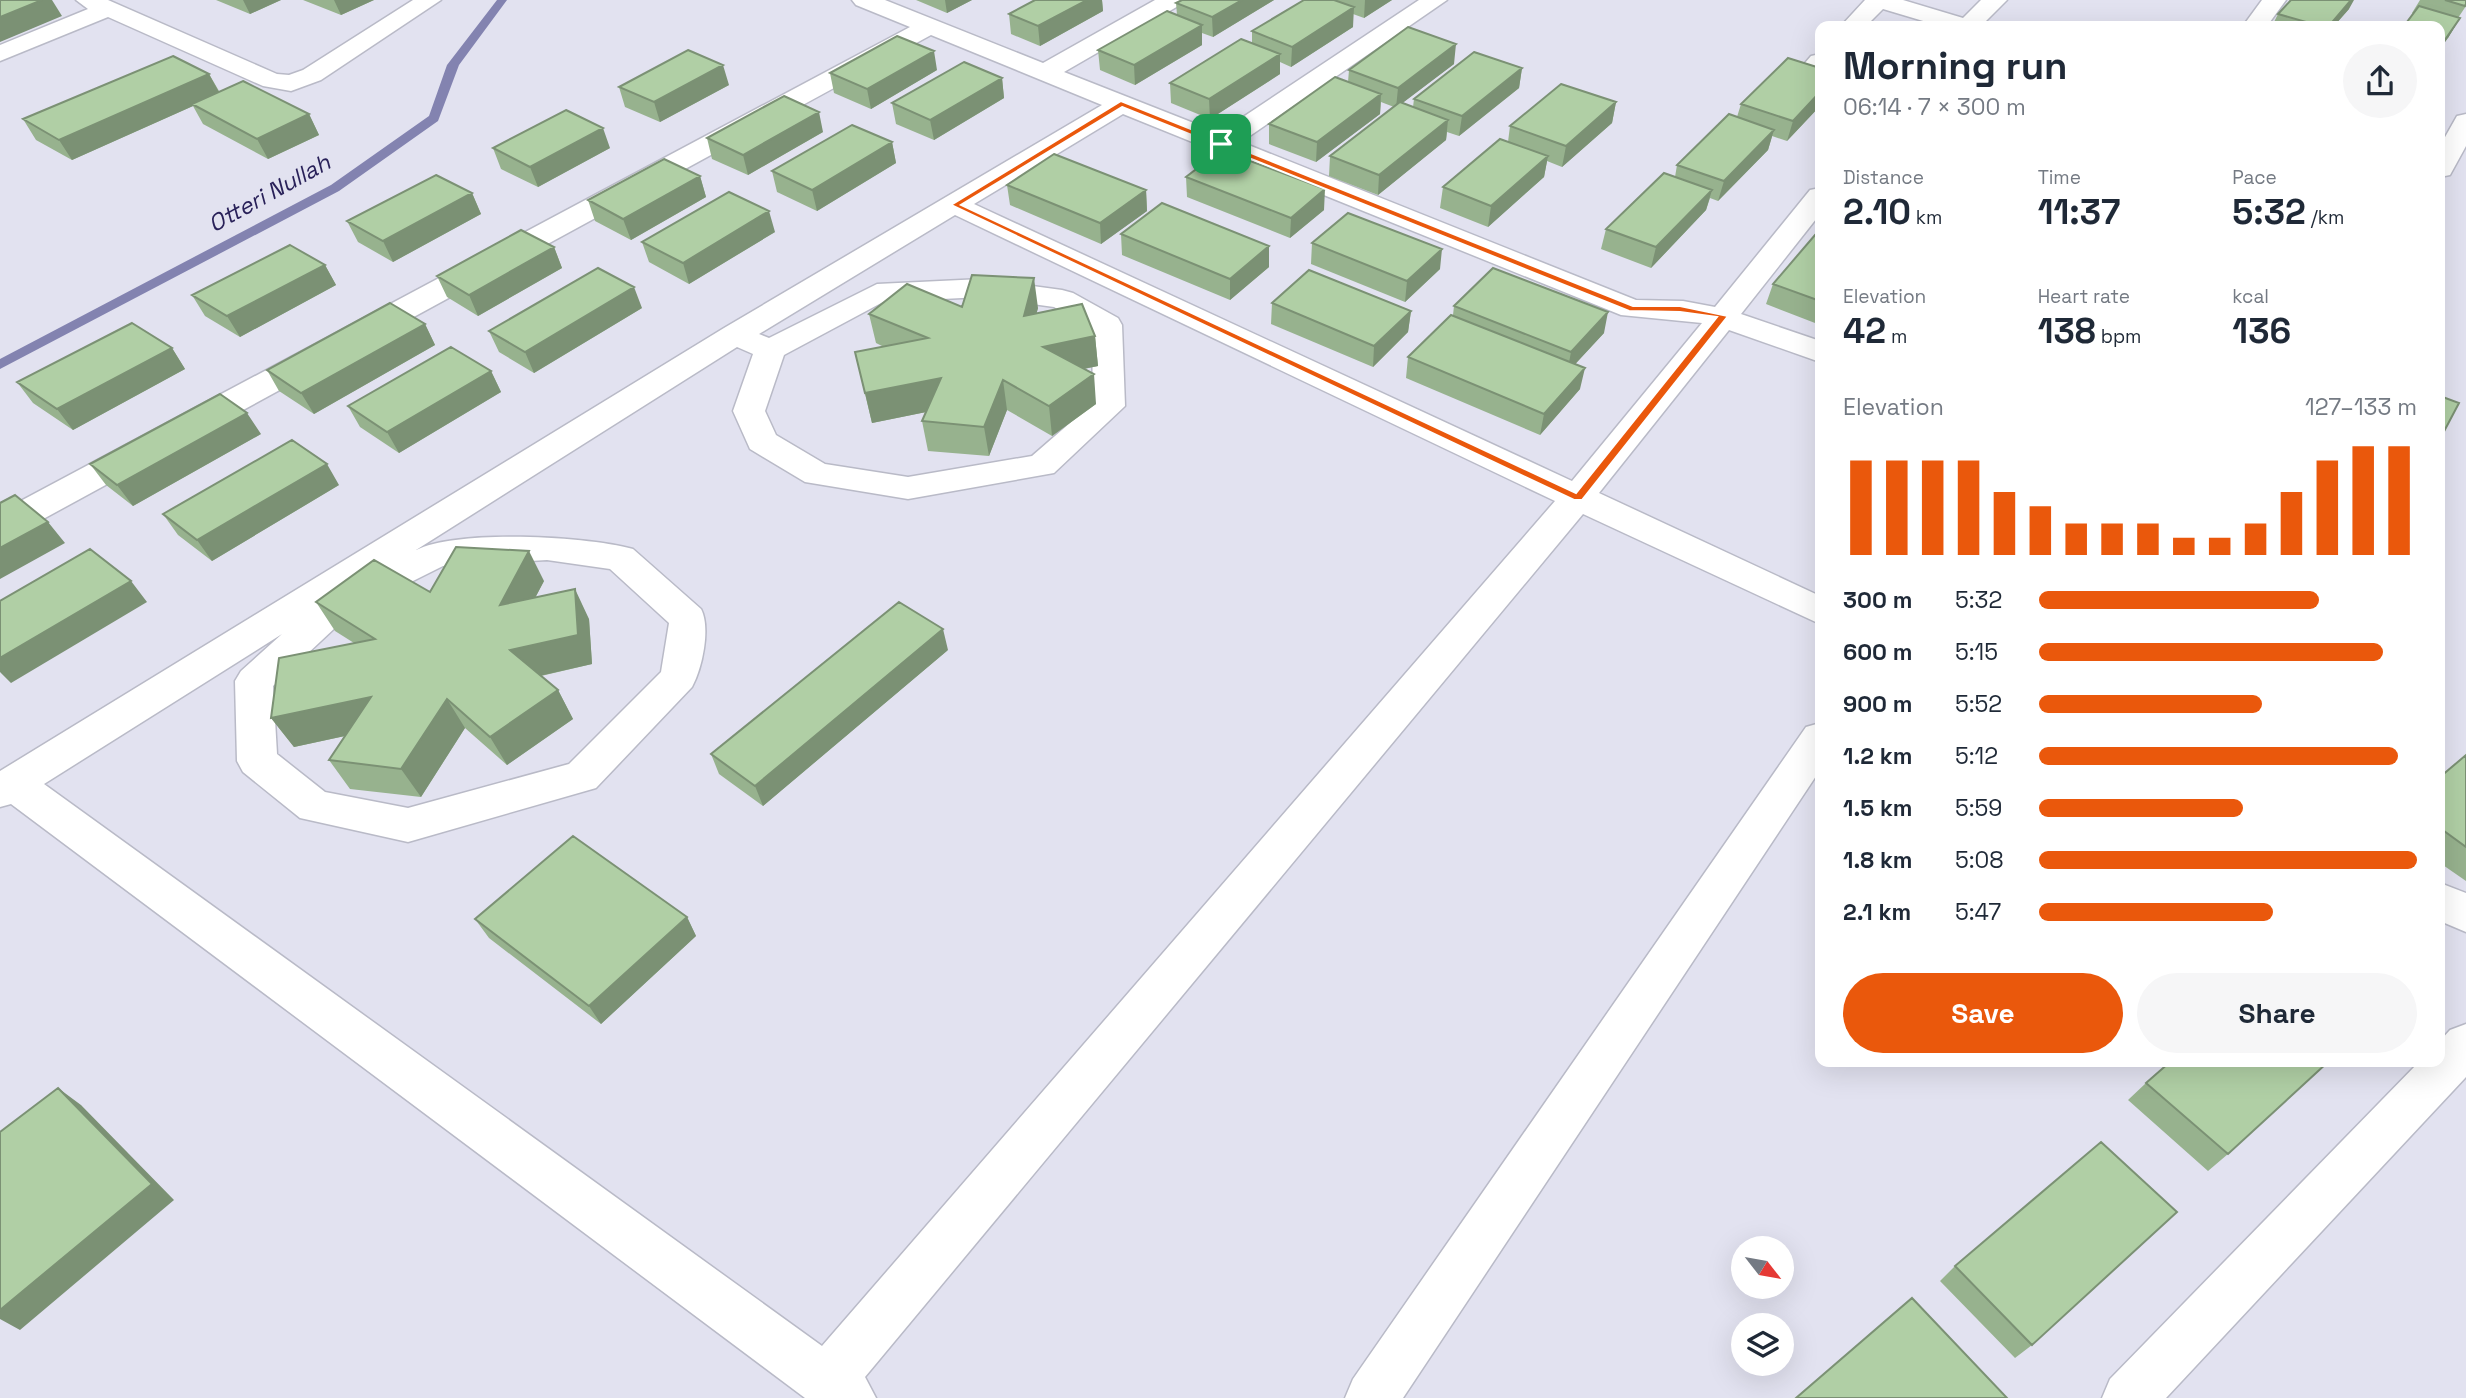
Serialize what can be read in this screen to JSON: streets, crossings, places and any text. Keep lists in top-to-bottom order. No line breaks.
{"water":["Otteri Nullah"],"north":"bottom right","page":{"heading":["Morning run","06:14 · 7 × 300 m"],"stats":[["Distance","2.10 km"],["Time","11:37"],["Pace","5:32 /km"],["Elevation","42 m"],["Heart rate","138 bpm"],["kcal","136"]],"chart":["Elevation","127–133 m"],"list":[{"name":"300 m","note":"5:32"},{"name":"600 m","note":"5:15"},{"name":"900 m","note":"5:52"},{"name":"1.2 km","note":"5:12"},{"name":"1.5 km","note":"5:59"},{"name":"1.8 km","note":"5:08"},{"name":"2.1 km","note":"5:47"}],"buttons":["Save","Share"]}}
